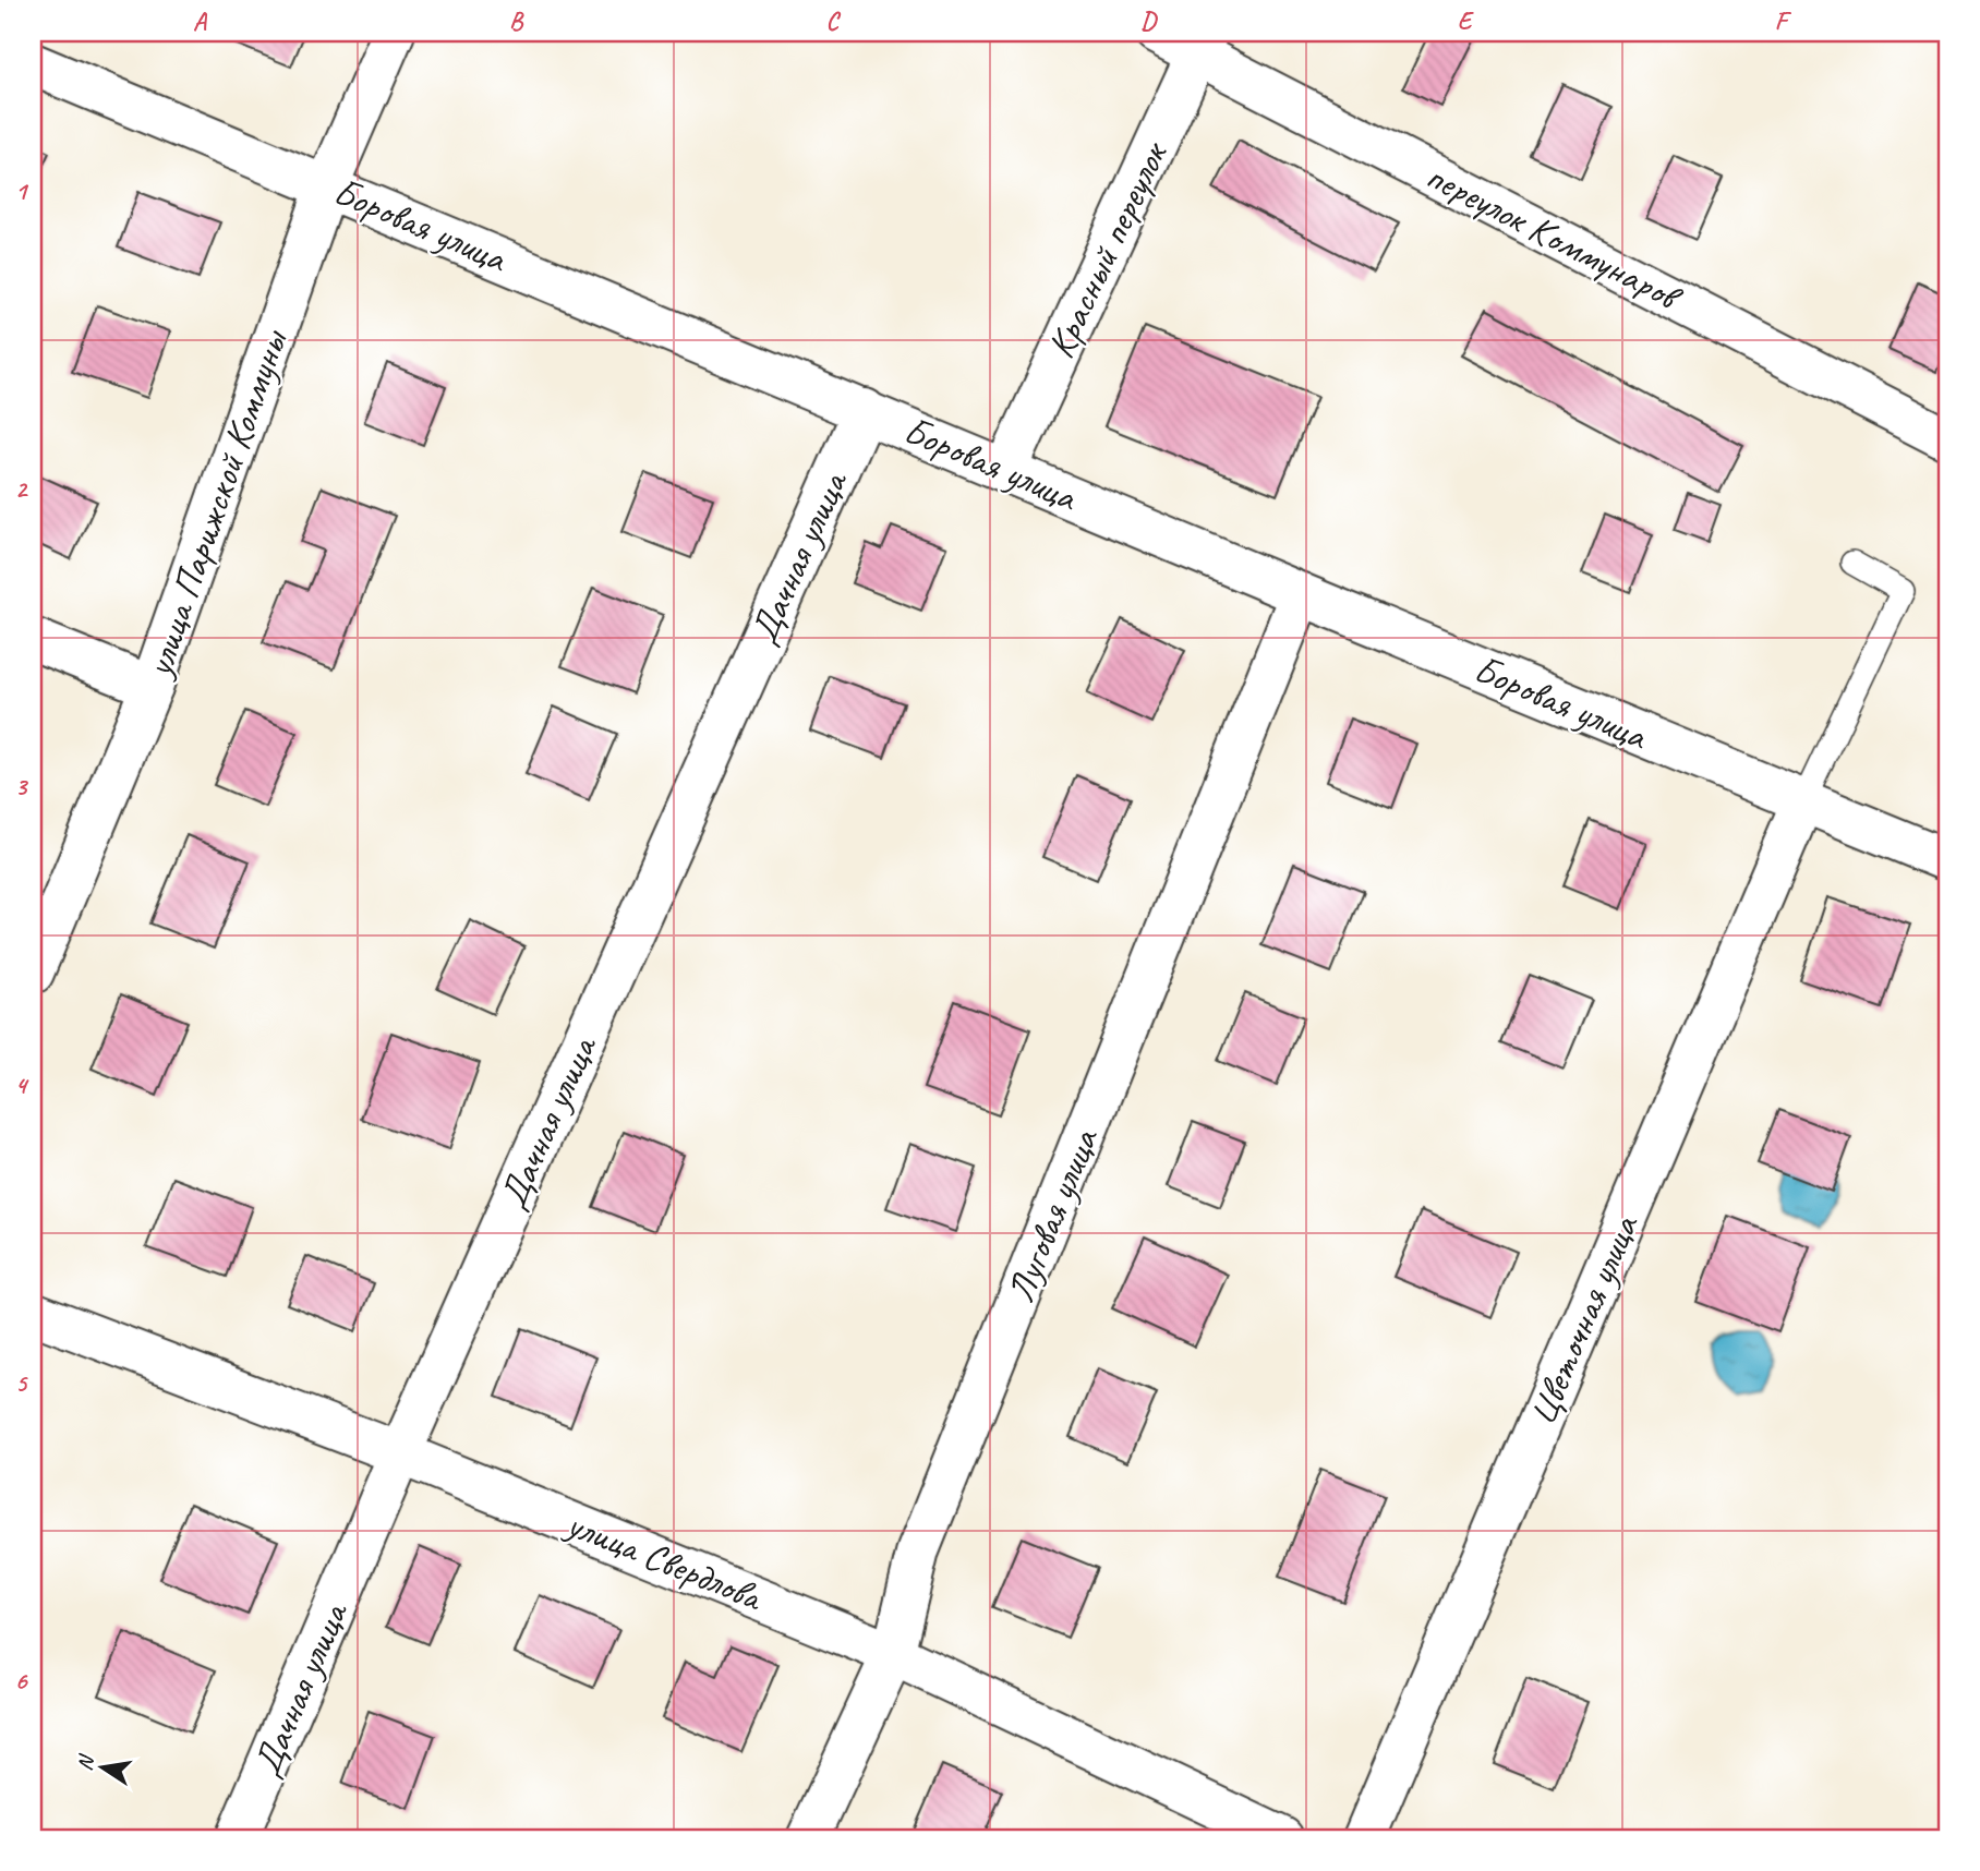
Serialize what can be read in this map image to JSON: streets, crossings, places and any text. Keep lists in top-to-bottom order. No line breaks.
{"streets":{"street":["Боровая улица","переулок Коммунаров","Красный переулок","улица Парижской Коммуны","Дачная улица","Луговая улица","Цветочная улица","улица Свердлова"]},"crossings":[["Боровая улица","Красный переулок"],["Боровая улица","улица Парижской Коммуны"],["Боровая улица","Дачная улица"],["Боровая улица","Луговая улица"],["Боровая улица","Цветочная улица"],["переулок Коммунаров","Красный переулок"],["Дачная улица","улица Свердлова"],["Луговая улица","улица Свердлова"]],"north":"left","grid":{"columns":["A","B","C","D","E","F"],"rows":["1","2","3","4","5","6"]}}
